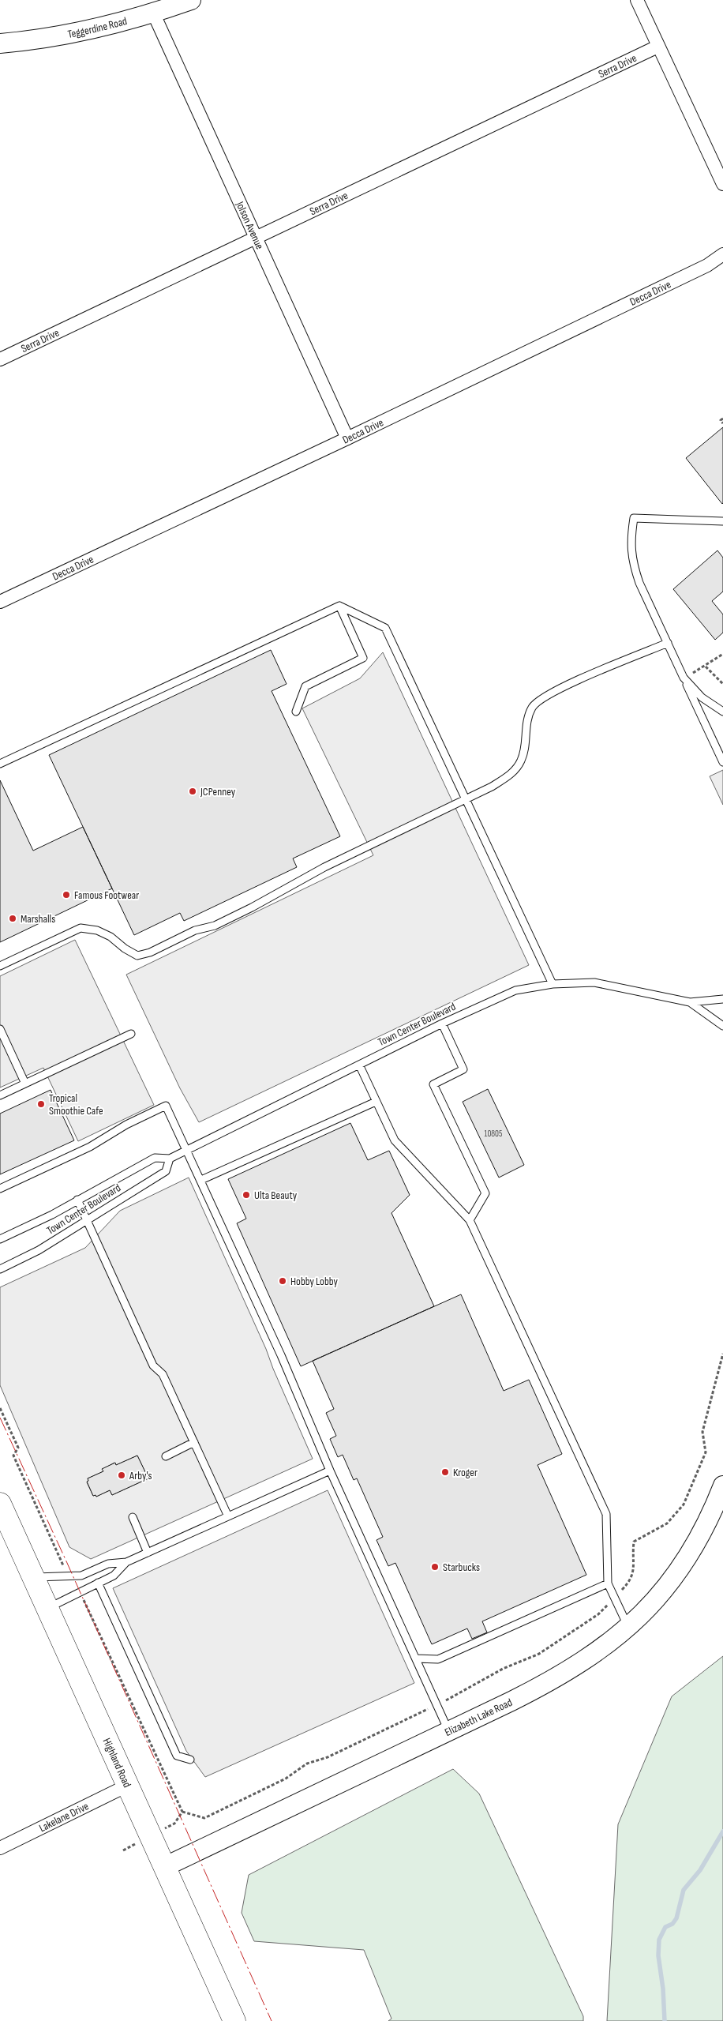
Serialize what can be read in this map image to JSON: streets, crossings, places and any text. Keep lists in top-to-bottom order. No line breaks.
{"streets":{"highway":["Highland Road"],"street":["Teggerdine Road","Serra Drive","Jolson Avenue","Decca Drive","Elizabeth Lake Road","Lakelane Drive"],"lane":["Town Center Boulevard"]},"crossings":[["Teggerdine Road","Jolson Avenue"],["Serra Drive","Jolson Avenue"],["Jolson Avenue","Decca Drive"],["Elizabeth Lake Road","Highland Road"],["Highland Road","Lakelane Drive"]],"places":["JCPenney","Famous Footwear","Marshalls","Tropical Smoothie Cafe","Ulta Beauty","Hobby Lobby","Kroger","Arby's","Starbucks"],"house_numbers":["10805"]}
